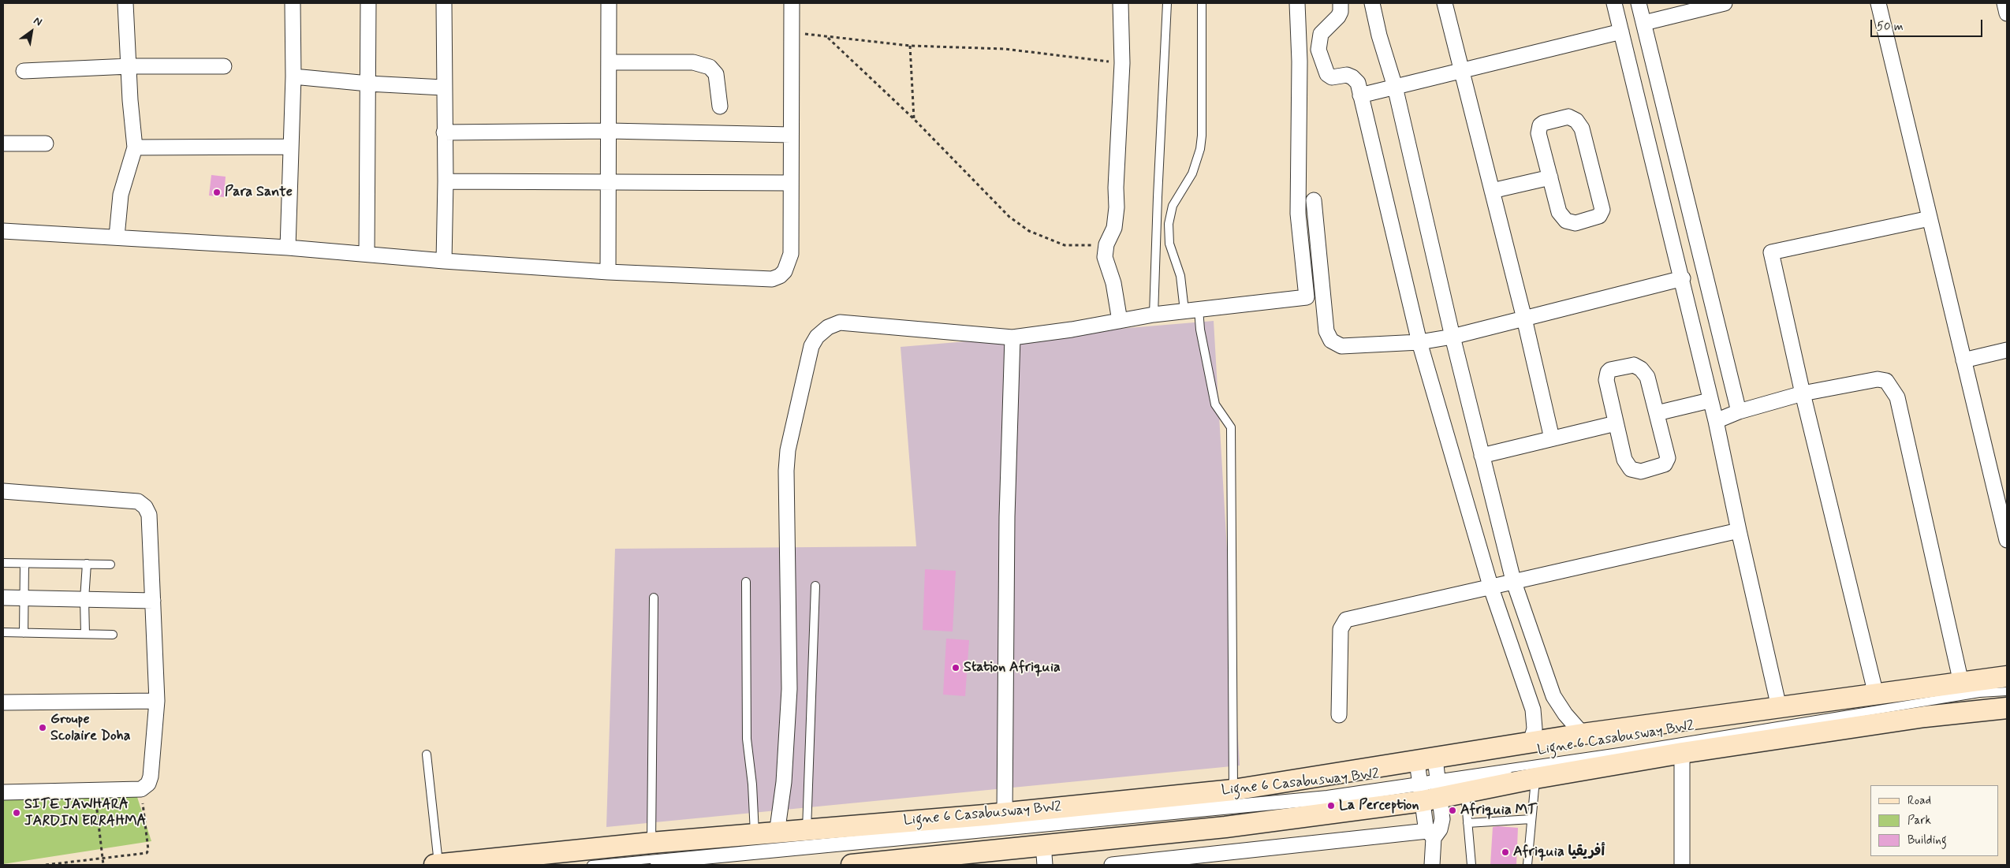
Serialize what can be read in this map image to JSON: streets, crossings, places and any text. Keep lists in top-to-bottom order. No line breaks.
{"streets":{"lane":["Ligne 6 Casabusway BW2"]},"places":["Para Sante","Station Afriquia","Groupe Scolaire Doha","La Perception","Afriquia MT","SITE JAWHARA JARDIN ERRAHMA","Afriquia أفريقيا"],"legend":["Road","Park","Building"],"scale_bar":"50 m","north":"top right"}
